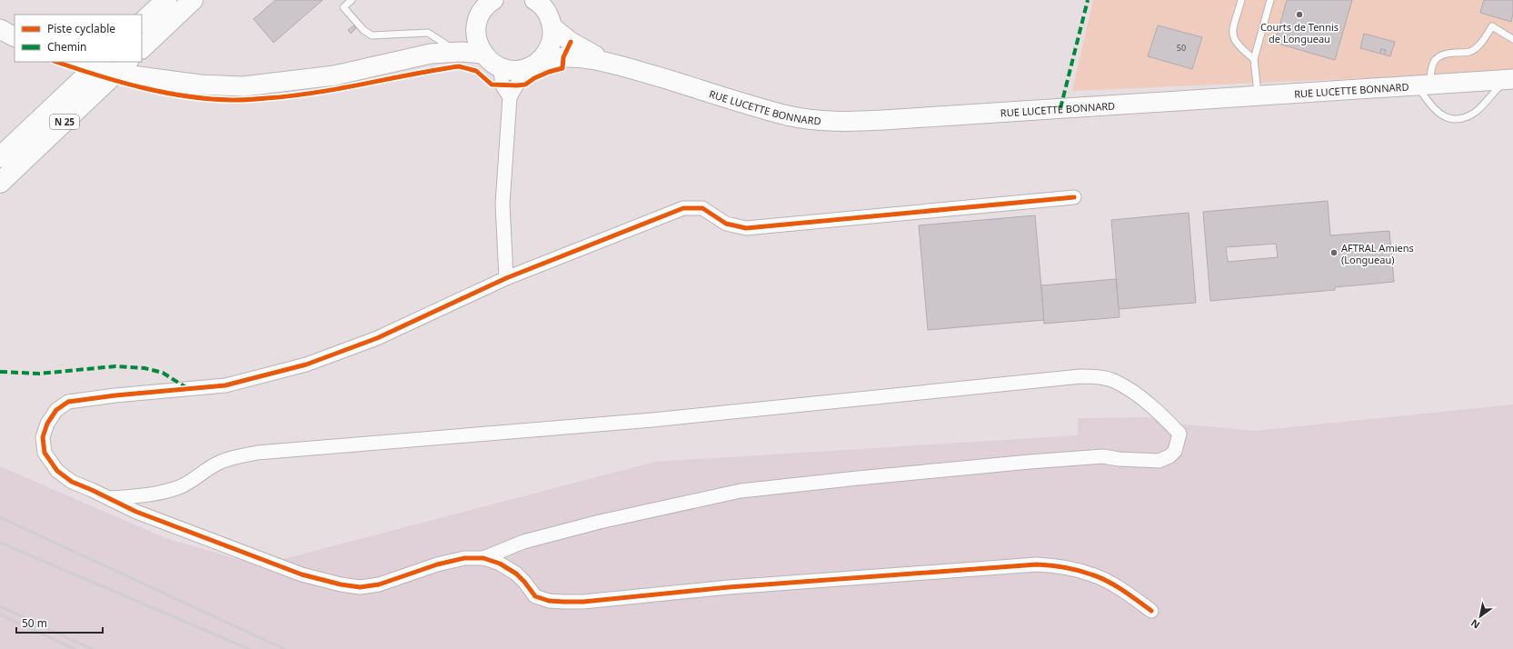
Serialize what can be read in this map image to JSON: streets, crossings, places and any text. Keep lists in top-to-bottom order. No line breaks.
{"streets":{"highway":["N 25"],"street":["RUE LUCETTE BONNARD"]},"places":["Courts de Tennis de Longueau","AFTRAL Amiens (Longueau)"],"house_numbers":["50"],"legend":["Piste cyclable","Chemin"],"scale_bar":"50 m","north":"bottom left"}
